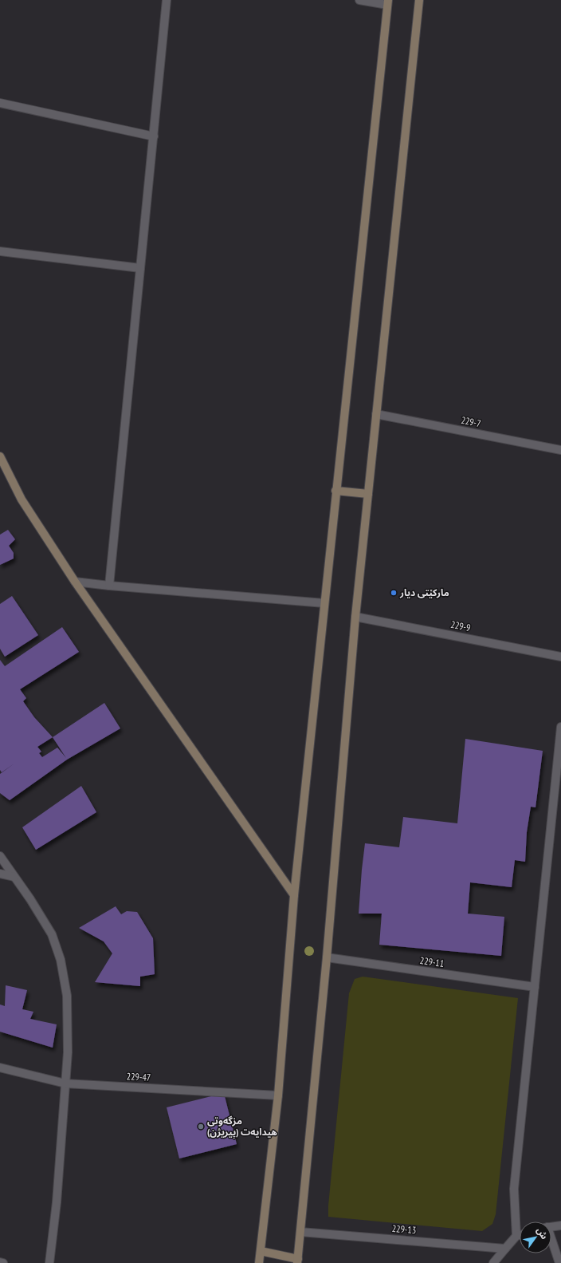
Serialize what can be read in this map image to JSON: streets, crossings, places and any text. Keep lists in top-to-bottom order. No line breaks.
{"streets":{"street":["229-7","229-9","229-11","229-47","229-13"]},"places":["مارکێتی دیار","مزگه‌وتی هیدایه‌ت (پیریژن)"],"north":"top right"}
